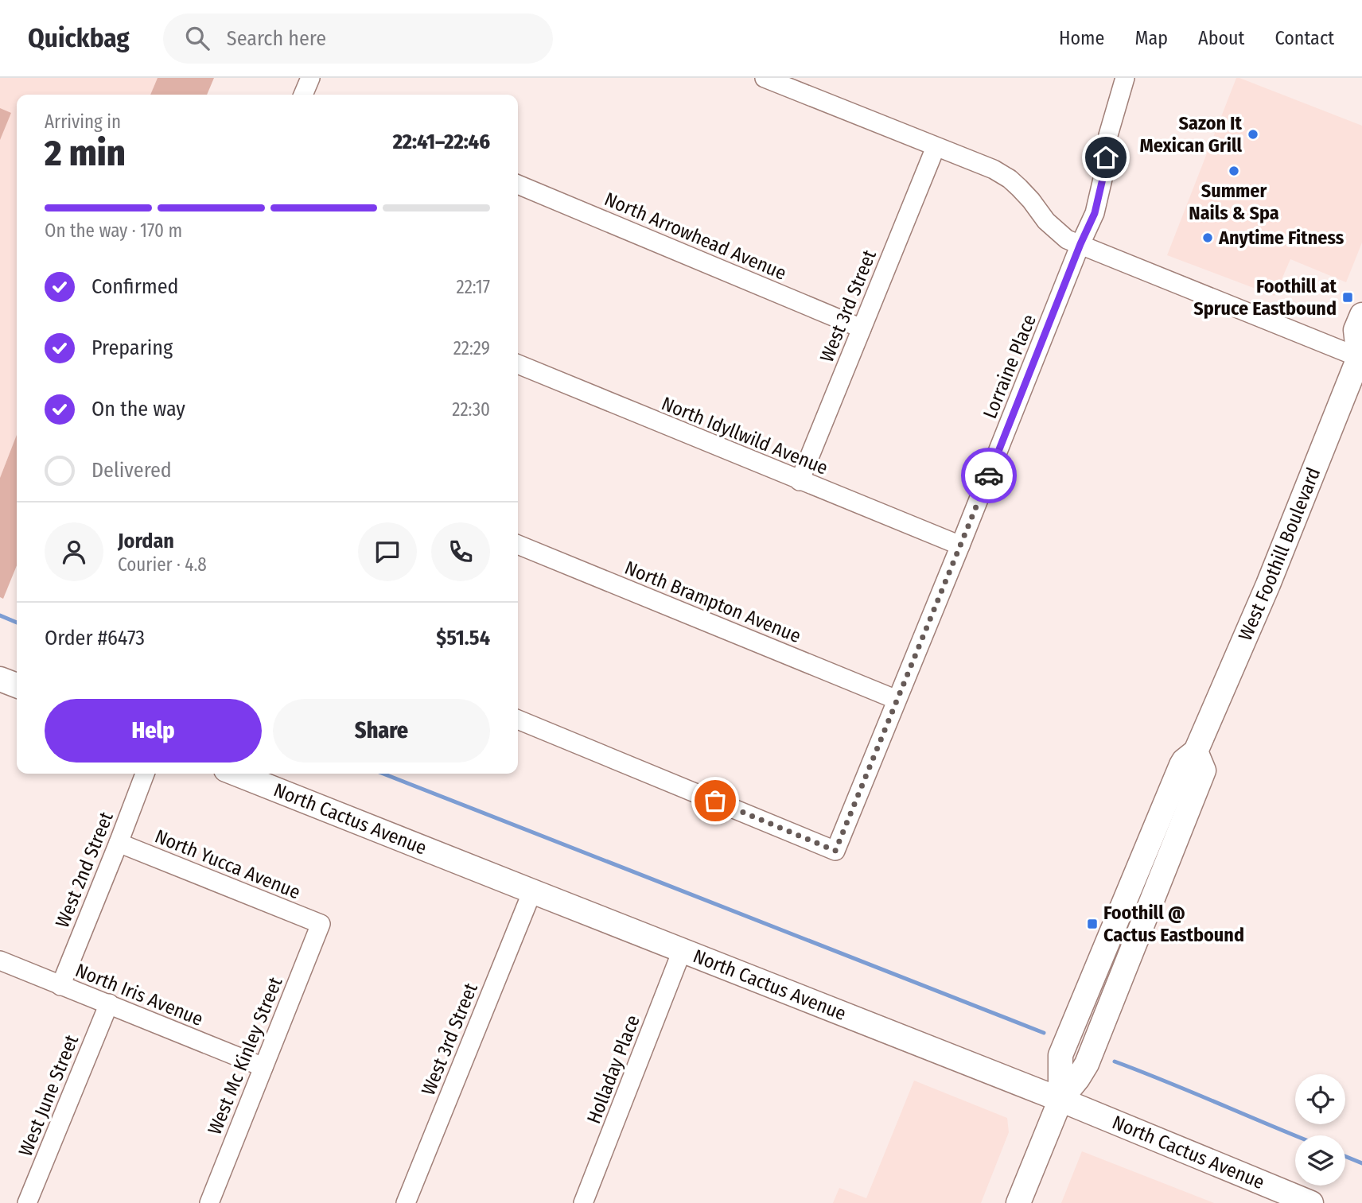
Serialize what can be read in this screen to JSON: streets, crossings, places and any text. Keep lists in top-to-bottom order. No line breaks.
{"streets":{"main road":["West Foothill Boulevard","North Cactus Avenue"],"street":["North Arrowhead Avenue","West 3rd Street","Lorraine Place","North Idyllwild Avenue","North Brampton Avenue","North Yucca Avenue","West 2nd Street","North Iris Avenue","West Mc Kinley Street","Holladay Place","West June Street"]},"crossings":[["North Arrowhead Avenue","West 3rd Street"],["West 3rd Street","North Idyllwild Avenue"],["West 3rd Street","North Cactus Avenue"],["Lorraine Place","North Idyllwild Avenue"],["Lorraine Place","North Brampton Avenue"],["West Foothill Boulevard","North Cactus Avenue"],["North Cactus Avenue","Holladay Place"],["North Yucca Avenue","West 2nd Street"],["North Yucca Avenue","West Mc Kinley Street"],["West 2nd Street","North Iris Avenue"],["North Iris Avenue","West Mc Kinley Street"],["North Iris Avenue","West June Street"]],"places":{"other":["Sazon It Mexican Grill","Summer Nails & Spa","Anytime Fitness"],"transit":["Foothill at Spruce Eastbound","Foothill @ Cactus Eastbound"]},"page":{"header":"Quickbag","search":"Search here","nav":["Home","Map","About","Contact"],"heading":["2 min","Arriving in","22:41–22:46"],"panel":["Jordan","Courier · 4.8","Order #6473","$51.54"],"bar":"On the way · 170 m","list":[["Confirmed","22:17"],["Preparing","22:29"],["On the way","22:30"],"Delivered"],"buttons":["Help","Share"]}}
